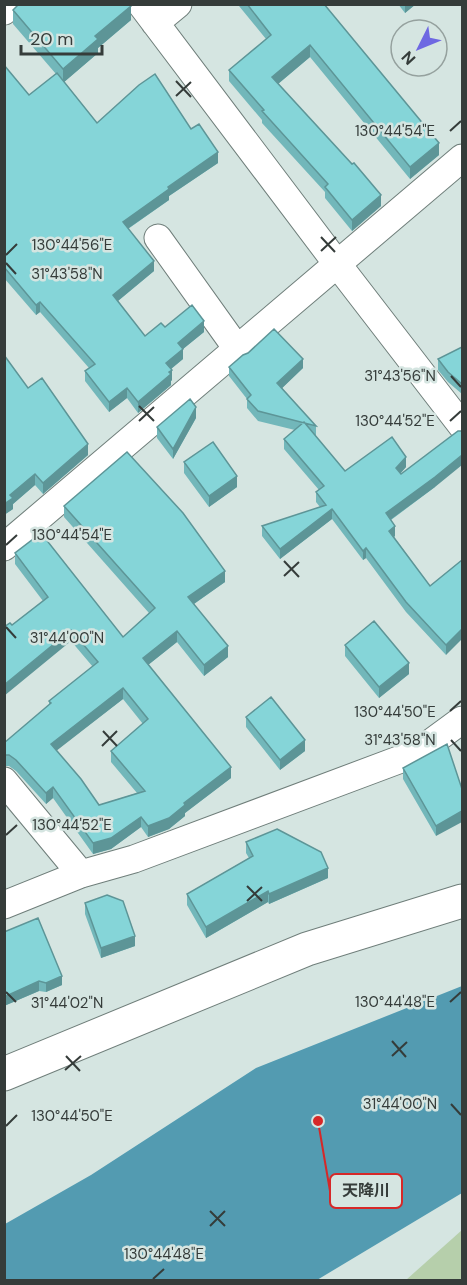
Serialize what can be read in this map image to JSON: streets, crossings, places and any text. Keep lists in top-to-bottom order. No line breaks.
{"places":["天降川"],"scale_bar":"20 m","north":"bottom left","coordinates":["130°44'54\"E","130°44'56\"E","31°43'58\"N","31°43'56\"N","130°44'52\"E","31°44'00\"N","130°44'50\"E","130°44'48\"E","31°44'02\"N"]}
